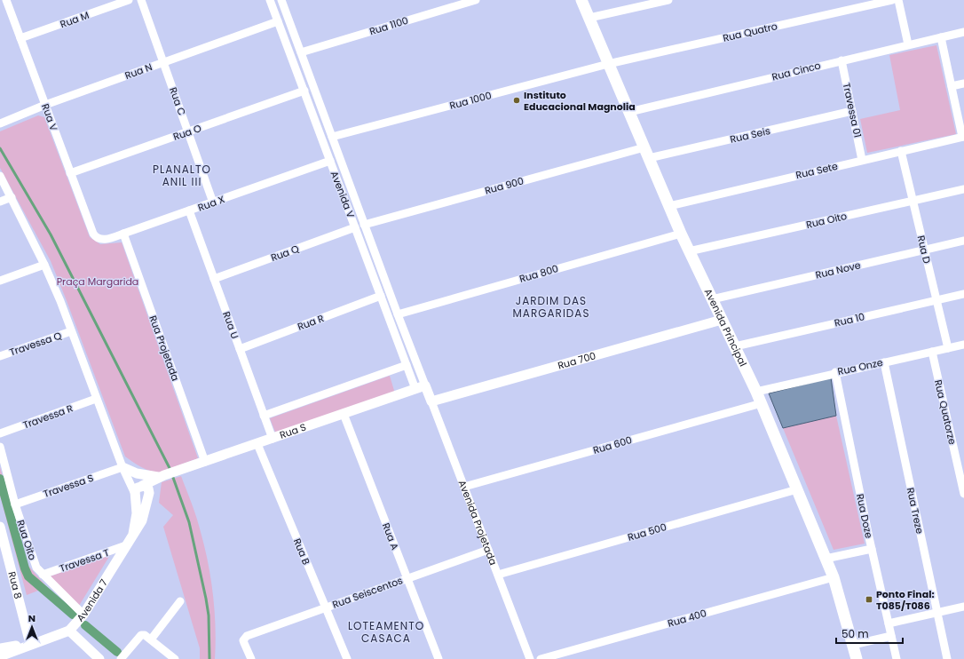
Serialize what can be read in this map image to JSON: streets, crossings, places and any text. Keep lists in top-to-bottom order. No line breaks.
{"streets":{"main road":["Avenida Principal"],"street":["Rua M","Rua 1100","Rua Quatro","Rua N","Rua Cinco","Rua 1000","Rua C","Travessa 01","Rua V","Rua O","Rua Seis","Rua Sete","Rua 900","Avenida V","Rua X","Rua Oito","Rua D","Rua Q","Rua Nove","Rua 800","Rua 10","Rua R","Rua U","Travessa Q","Rua Projetada","Rua 700","Rua Onze","Rua Quatorze","Travessa R","Rua S","Rua 600","Travessa S","Rua Treze","Rua Doze","Avenida Projetada","Rua 500","Rua A","Rua B","Travessa T","Rua 8","Rua Seiscentos","Avenida 7","Rua 400"]},"crossings":[["Rua M","Rua V"],["Rua 1100","Avenida V"],["Rua Quatro","Rua 1000"],["Rua Quatro","Avenida Principal"],["Rua N","Rua C"],["Rua N","Rua V"],["Rua N","Avenida V"],["Rua Cinco","Travessa 01"],["Rua Cinco","Avenida Principal"],["Rua 1000","Avenida V"],["Rua 1000","Avenida Principal"],["Rua C","Rua O"],["Rua C","Rua X"],["Travessa 01","Rua Seis"],["Travessa 01","Rua Sete"],["Rua V","Rua O"],["Rua V","Rua X"],["Rua O","Avenida V"],["Rua Seis","Avenida Principal"],["Rua Sete","Rua D"],["Rua Sete","Avenida Principal"],["Rua 900","Avenida V"],["Rua 900","Avenida Principal"],["Avenida V","Rua X"],["Avenida V","Rua Q"],["Avenida V","Rua 800"],["Avenida V","Rua R"],["Avenida V","Rua S"],["Avenida V","Avenida Projetada"],["Rua X","Rua U"],["Rua X","Rua Projetada"],["Rua Oito","Rua D"],["Rua Oito","Avenida Principal"],["Rua Oito","Travessa S"],["Rua Oito","Travessa T"],["Rua Oito","Avenida 7"],["Rua D","Rua Nove"],["Rua D","Rua 10"],["Rua D","Rua Onze"],["Rua Q","Rua U"],["Rua Nove","Avenida Principal"],["Rua 800","Avenida Principal"],["Rua 10","Avenida Principal"],["Rua R","Rua U"],["Rua U","Rua S"],["Avenida Principal","Rua 700"],["Avenida Principal","Rua Onze"],["Avenida Principal","Rua 600"],["Avenida Principal","Rua 500"],["Avenida Principal","Rua 400"],["Rua Projetada","Rua S"],["Rua 700","Avenida Projetada"],["Rua Onze","Rua Quatorze"],["Rua Onze","Rua Treze"],["Rua Onze","Rua Doze"],["Rua S","Avenida Projetada"],["Rua S","Rua A"],["Rua S","Rua B"],["Rua S","Avenida 7"],["Rua 600","Avenida Projetada"],["Avenida Projetada","Rua 500"],["Avenida Projetada","Rua Seiscentos"],["Rua A","Rua Seiscentos"],["Rua B","Rua Seiscentos"],["Travessa T","Avenida 7"],["Rua 8","Avenida 7"]],"districts":["PLANALTO ANIL III","JARDIM DAS MARGARIDAS","LOTEAMENTO CASACA"],"parks":["Praça Margarida"],"places":{"other":["Instituto Educacional Magnolia"],"transit":["Ponto Final: T085/T086"]},"scale_bar":"50 m","north":"top"}
